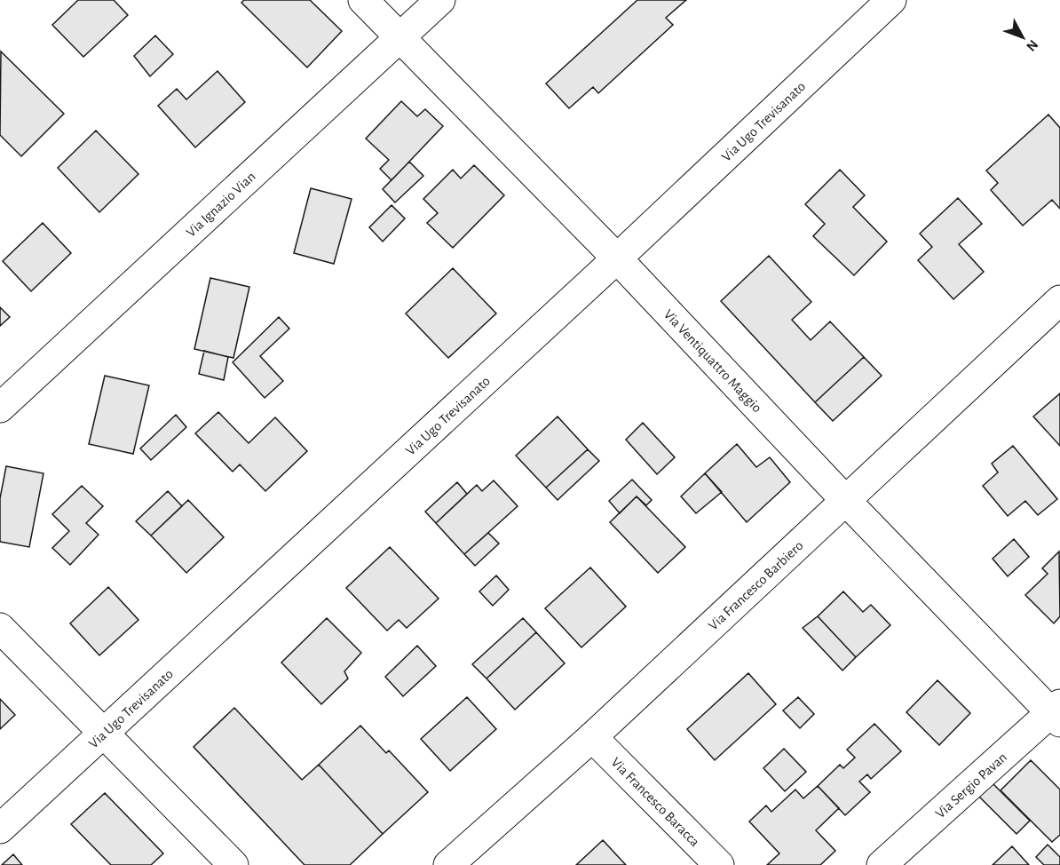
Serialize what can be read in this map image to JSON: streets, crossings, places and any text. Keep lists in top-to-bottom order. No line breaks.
{"streets":{"street":["Via Ugo Trevisanato","Via Ignazio Vian","Via Ventiquattro Maggio","Via Francesco Barbiero","Via Sergio Pavan","Via Francesco Baracca"]},"crossings":[["Via Ugo Trevisanato","Via Ventiquattro Maggio"],["Via Ignazio Vian","Via Ventiquattro Maggio"],["Via Ventiquattro Maggio","Via Francesco Barbiero"],["Via Ventiquattro Maggio","Via Sergio Pavan"],["Via Francesco Barbiero","Via Francesco Baracca"]],"north":"bottom right"}
